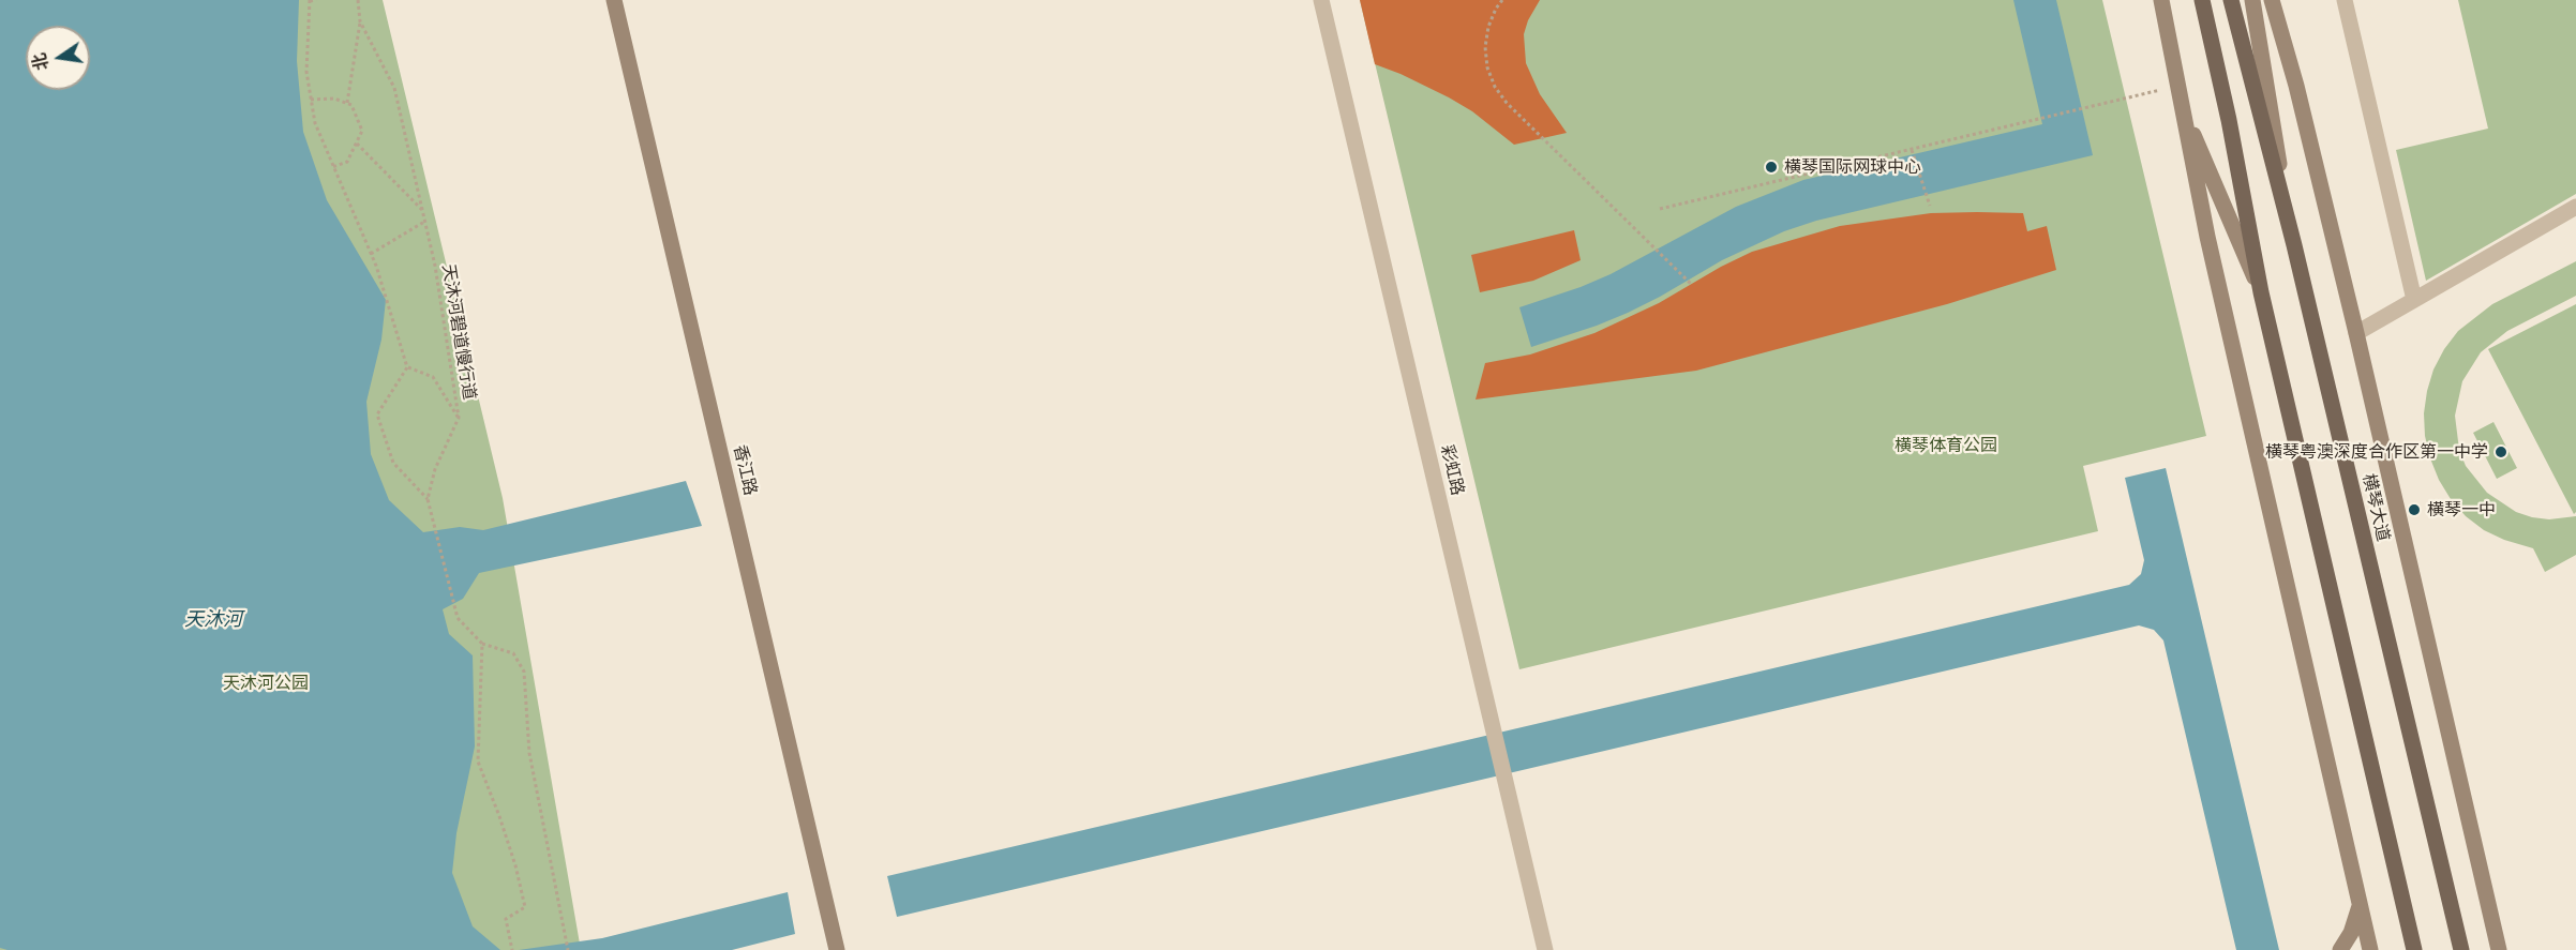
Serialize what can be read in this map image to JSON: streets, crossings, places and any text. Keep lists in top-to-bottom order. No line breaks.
{"streets":{"main road":["香江路","横琴大道"],"street":["彩虹路"],"path":["天沐河碧道慢行道"]},"water":["天沐河"],"parks":["横琴体育公园","天沐河公园"],"places":["横琴国际网球中心","横琴粤澳深度合作区第一中学","横琴一中"],"north":"left"}
